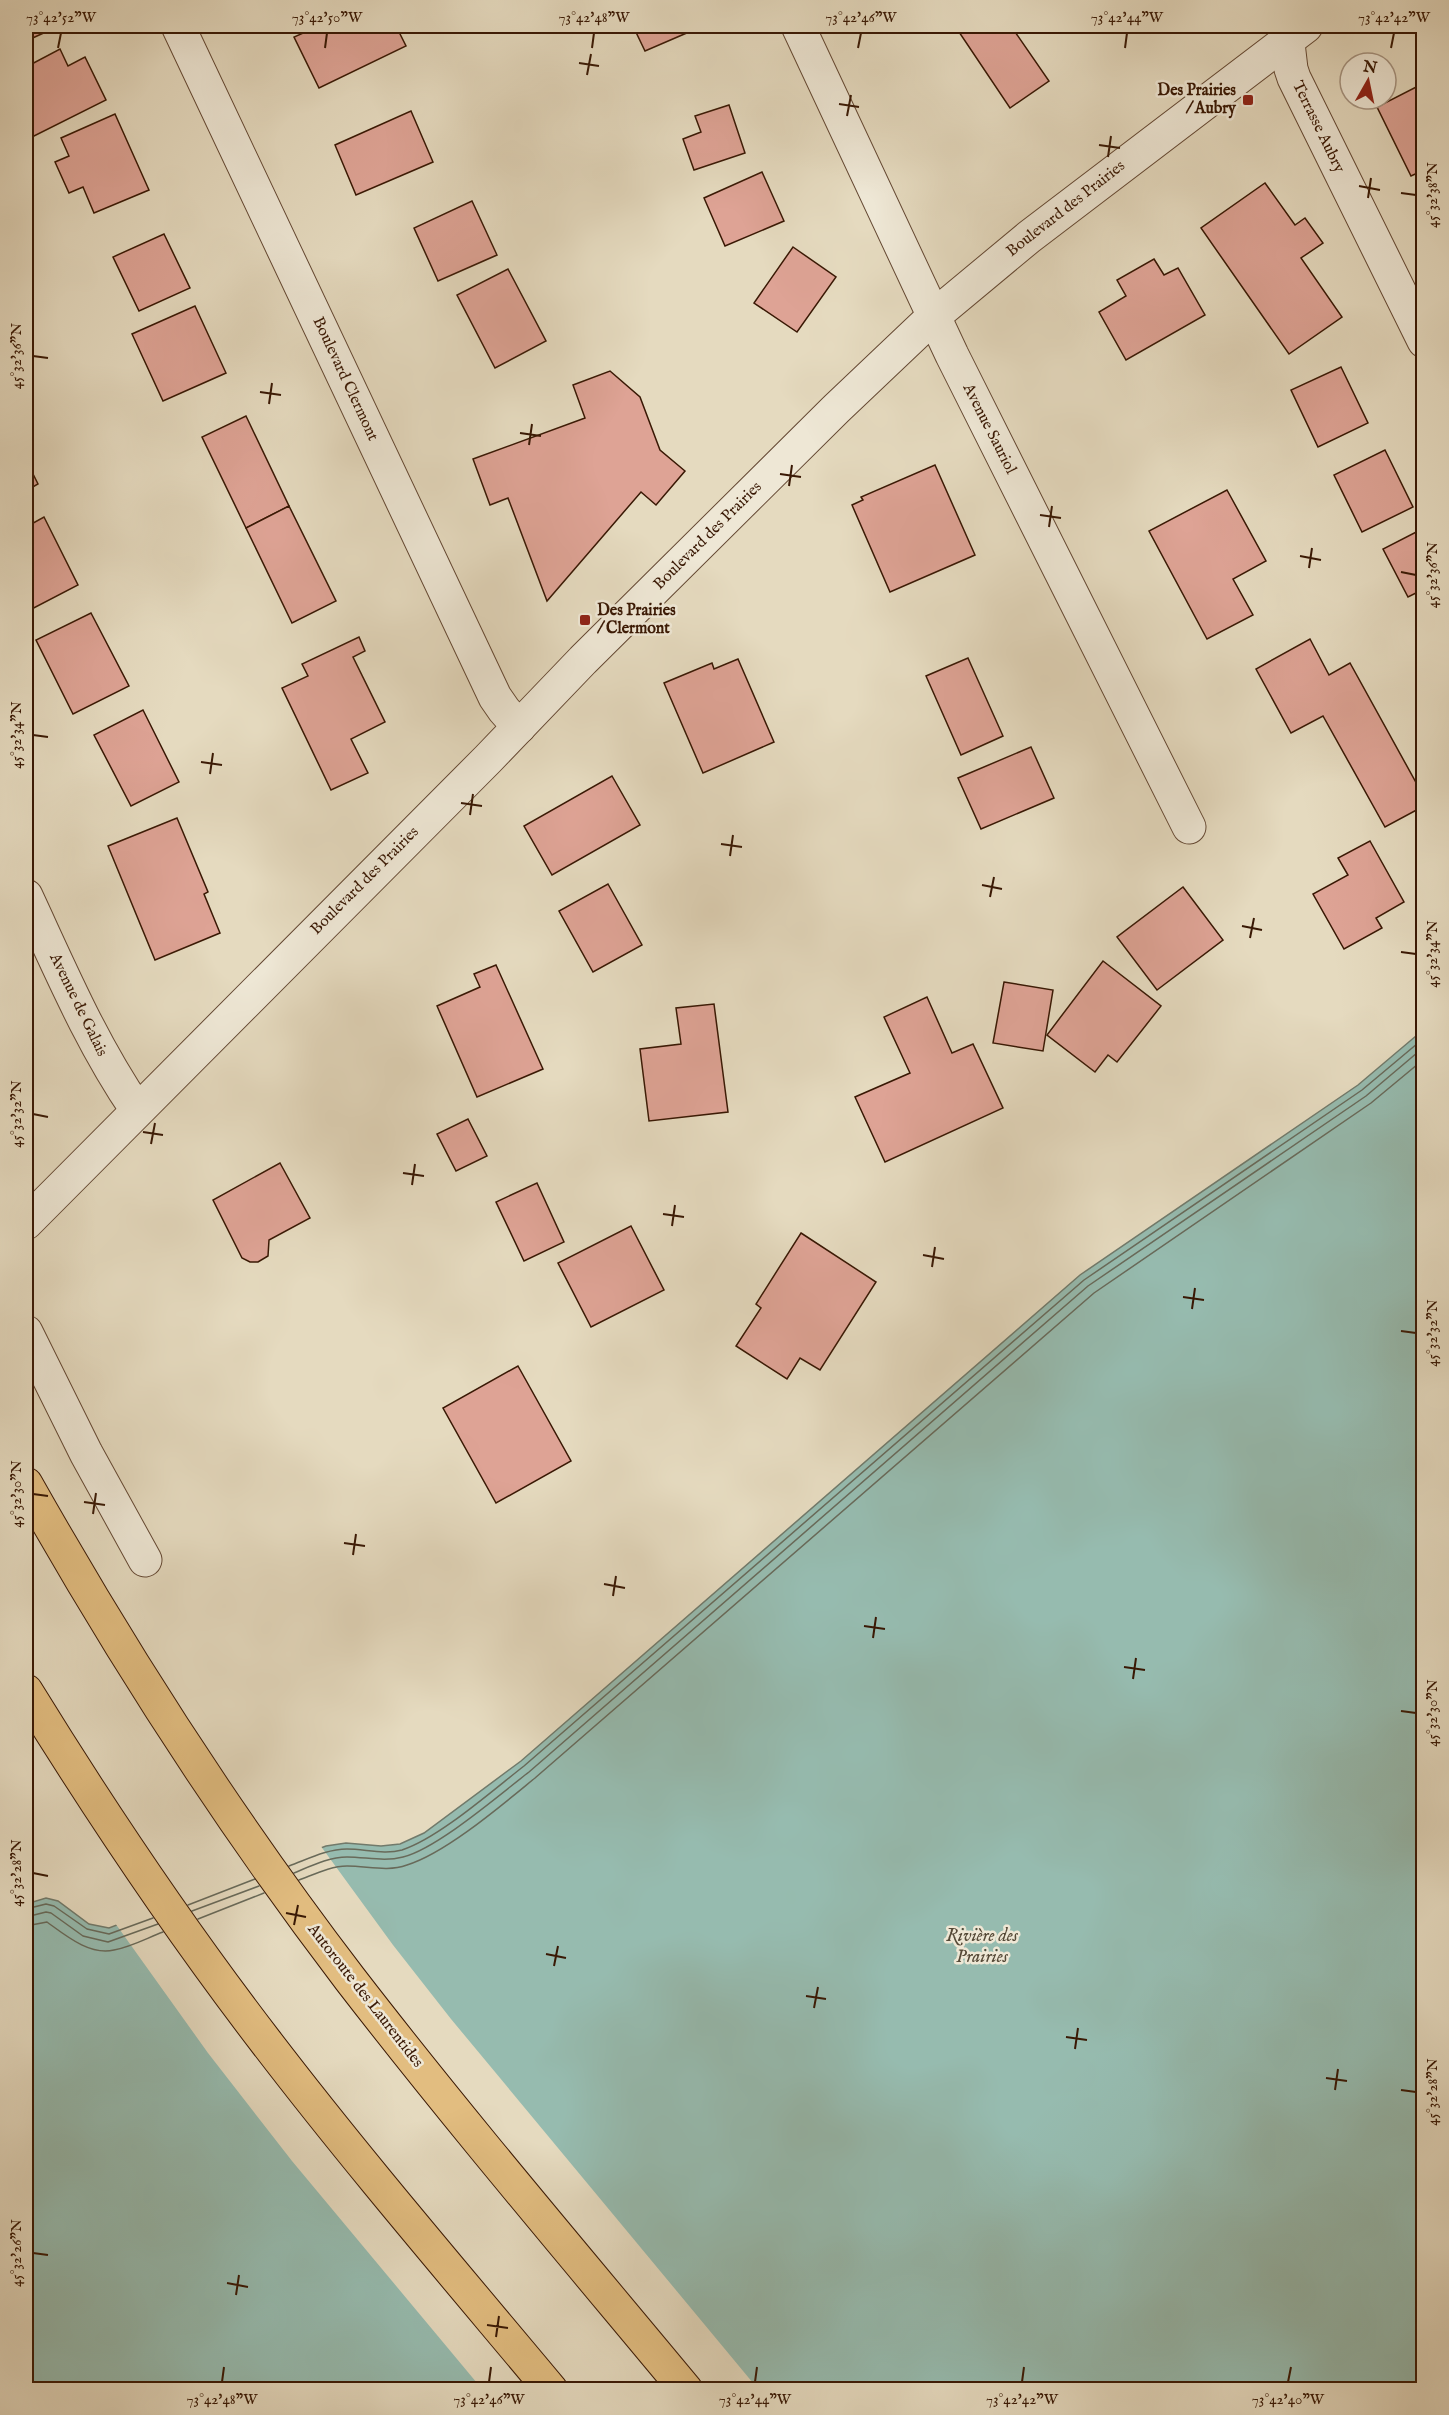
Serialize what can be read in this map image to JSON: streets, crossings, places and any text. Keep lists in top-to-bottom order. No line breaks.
{"streets":{"highway":["Autoroute des Laurentides"],"street":["Terrasse Aubry","Boulevard des Prairies","Boulevard Clermont","Avenue Sauriol","Avenue de Galais"]},"crossings":[["Terrasse Aubry","Boulevard des Prairies"],["Boulevard des Prairies","Boulevard Clermont"],["Boulevard des Prairies","Avenue Sauriol"],["Boulevard des Prairies","Avenue de Galais"]],"water":["Rivière des Prairies"],"places":{"transit":["Des Prairies / Aubry","Des Prairies / Clermont"]},"north":"top","coordinates":["73°42'52\"W","73°42'50\"W","73°42'48\"W","73°42'46\"W","73°42'44\"W","73°42'42\"W","45°32'38\"N","45°32'36\"N","45°32'34\"N","45°32'32\"N","45°32'30\"N","45°32'28\"N","45°32'26\"N","73°42'40\"W"]}
